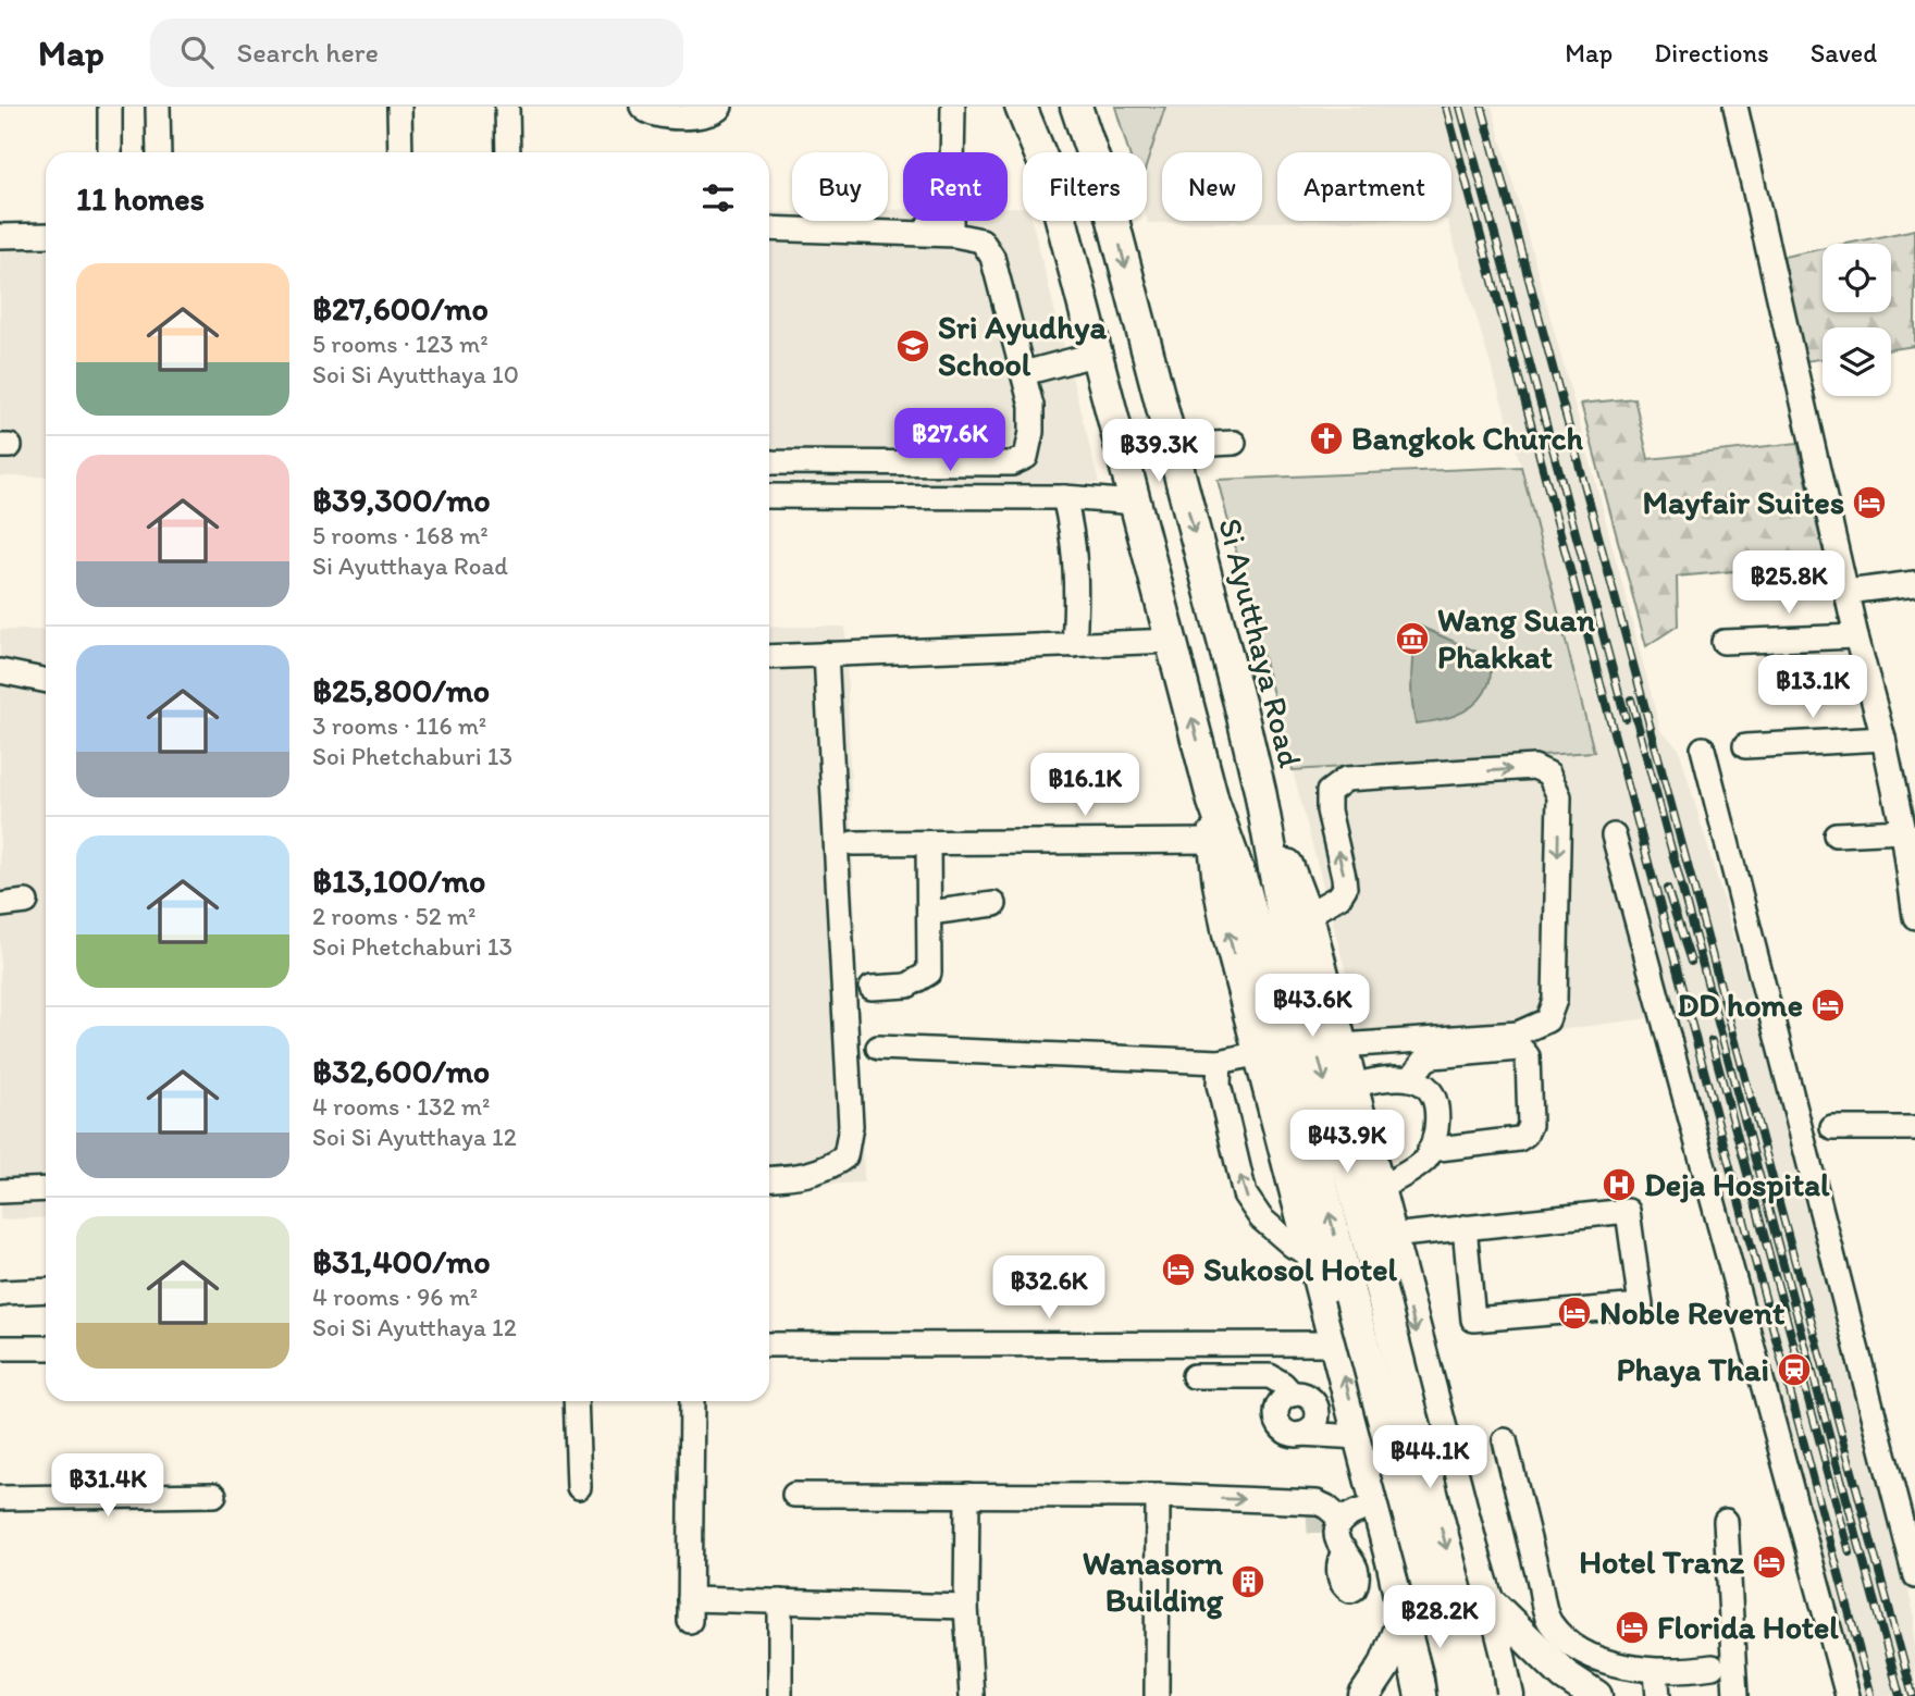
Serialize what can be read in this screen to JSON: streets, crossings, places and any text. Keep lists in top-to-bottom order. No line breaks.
{"streets":{"main road":["Si Ayutthaya Road"]},"places":{"school or university":["Sri Ayudhya School"],"church":["Bangkok Church"],"hotel":["Mayfair Suites","DD home","Sukosol Hotel","Noble Revent","Hotel Tranz","Florida Hotel"],"museum":["Wang Suan Phakkat"],"hospital":["Deja Hospital"],"station":["Phaya Thai"],"building":["Wanasorn Building"]},"page":{"header":"Map","search":"Search here","nav":["Map","Directions","Saved"],"chip":["Buy","Rent","Filters","New","Apartment"],"heading":"11 homes","list":[{"name":"฿27,600/mo","note":"5 rooms · 123 m² · Soi Si Ayutthaya 10"},{"name":"฿39,300/mo","note":"5 rooms · 168 m² · Si Ayutthaya Road"},{"name":"฿25,800/mo","note":"3 rooms · 116 m² · Soi Phetchaburi 13"},{"name":"฿13,100/mo","note":"2 rooms · 52 m² · Soi Phetchaburi 13"},{"name":"฿32,600/mo","note":"4 rooms · 132 m² · Soi Si Ayutthaya 12"},{"name":"฿31,400/mo","note":"4 rooms · 96 m² · Soi Si Ayutthaya 12"}],"price":["฿27.6K","฿39.3K","฿25.8K","฿13.1K","฿16.1K","฿43.6K","฿43.9K","฿32.6K","฿44.1K","฿31.4K","฿28.2K"]}}
